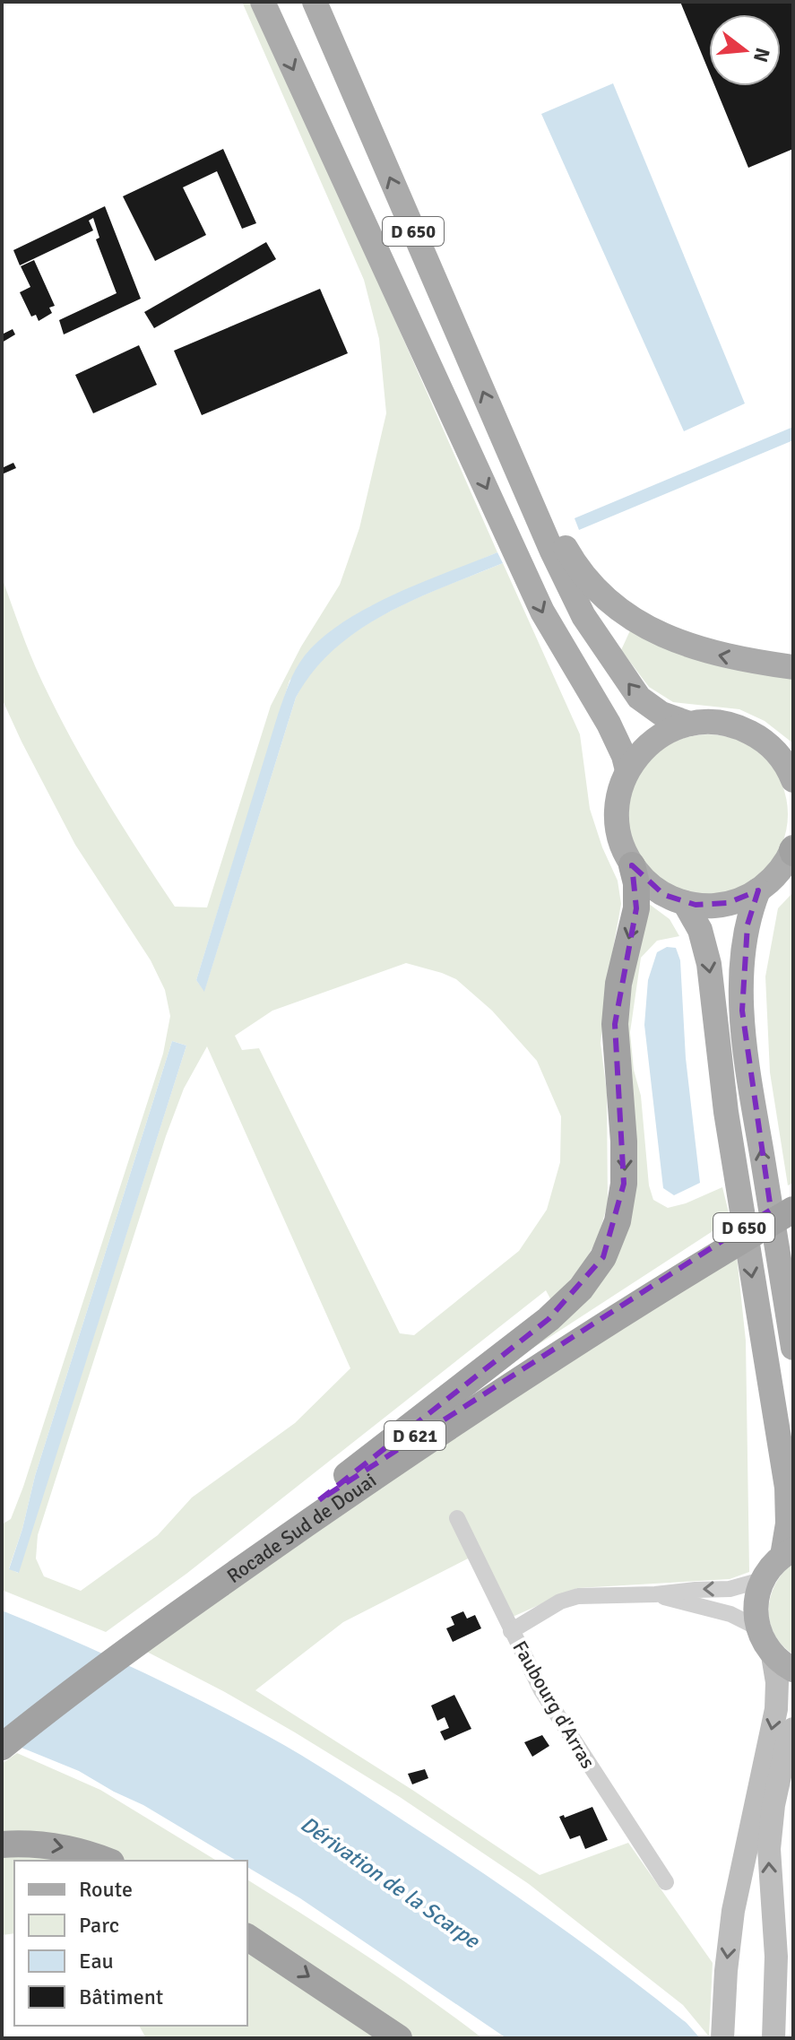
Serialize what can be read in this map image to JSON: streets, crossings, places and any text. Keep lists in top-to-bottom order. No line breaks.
{"streets":{"highway":["D 621","Rocade Sud de Douai"],"main road":["D 650"],"street":["Faubourg d'Arras"]},"water":["Dérivation de la Scarpe"],"legend":["Route","Parc","Eau","Bâtiment"],"north":"right"}
